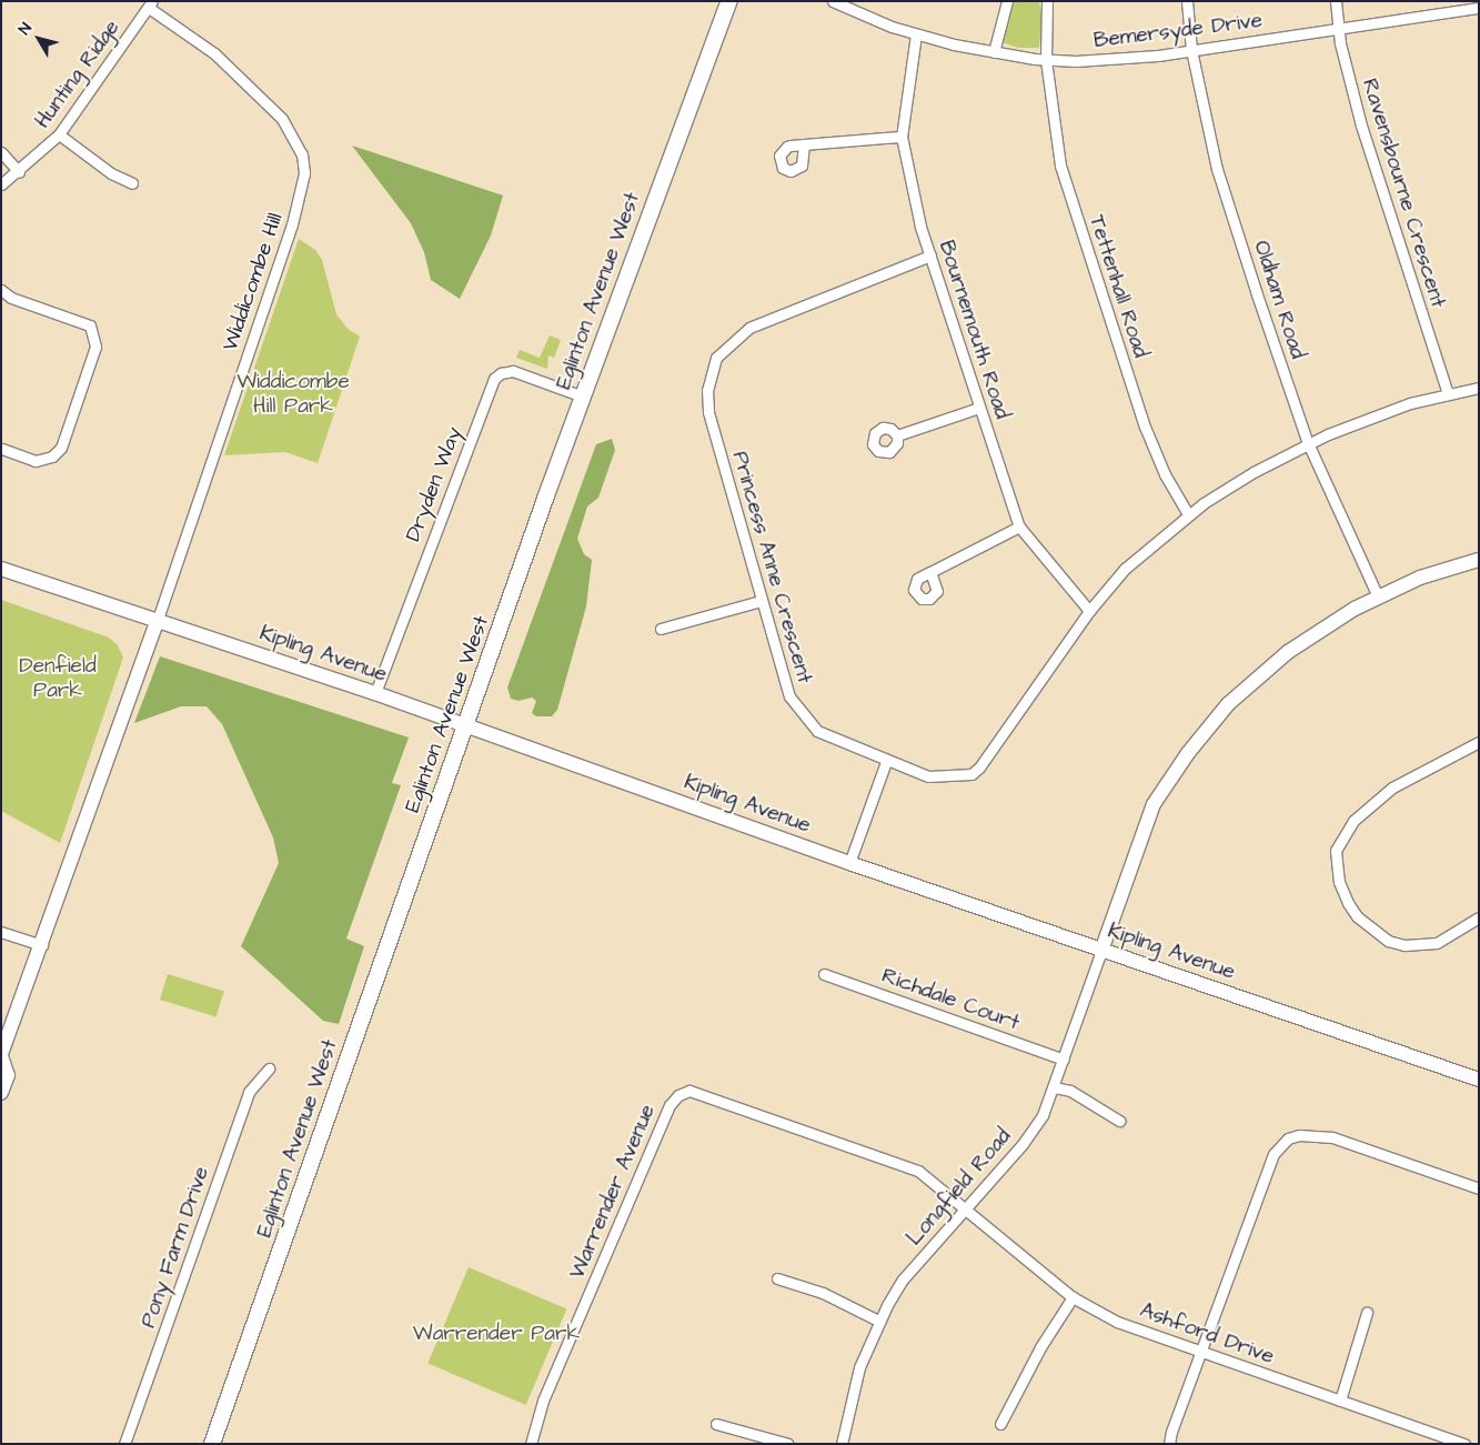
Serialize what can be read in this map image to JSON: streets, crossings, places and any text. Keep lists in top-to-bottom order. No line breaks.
{"streets":{"main road":["Eglinton Avenue West","Kipling Avenue"],"street":["Bemersyde Drive","Hunting Ridge","Ravensbourne Crescent","Widdicombe Hill","Tettenhall Road","Oldham Road","Bournemouth Road","Dryden Way","Princess Anne Crescent","Richdale Court","Longfield Road","Warrender Avenue","Pony Farm Drive","Ashford Drive"]},"crossings":[["Bemersyde Drive","Ravensbourne Crescent"],["Bemersyde Drive","Tettenhall Road"],["Bemersyde Drive","Oldham Road"],["Bemersyde Drive","Bournemouth Road"],["Hunting Ridge","Widdicombe Hill"],["Ravensbourne Crescent","Princess Anne Crescent"],["Widdicombe Hill","Kipling Avenue"],["Tettenhall Road","Princess Anne Crescent"],["Eglinton Avenue West","Dryden Way"],["Eglinton Avenue West","Kipling Avenue"],["Oldham Road","Princess Anne Crescent"],["Bournemouth Road","Princess Anne Crescent"],["Dryden Way","Kipling Avenue"],["Kipling Avenue","Longfield Road"],["Richdale Court","Longfield Road"],["Longfield Road","Warrender Avenue"],["Longfield Road","Ashford Drive"],["Warrender Avenue","Ashford Drive"]],"parks":["Widdicombe Hill Park","Denfield Park","Warrender Park"],"north":"top left"}
